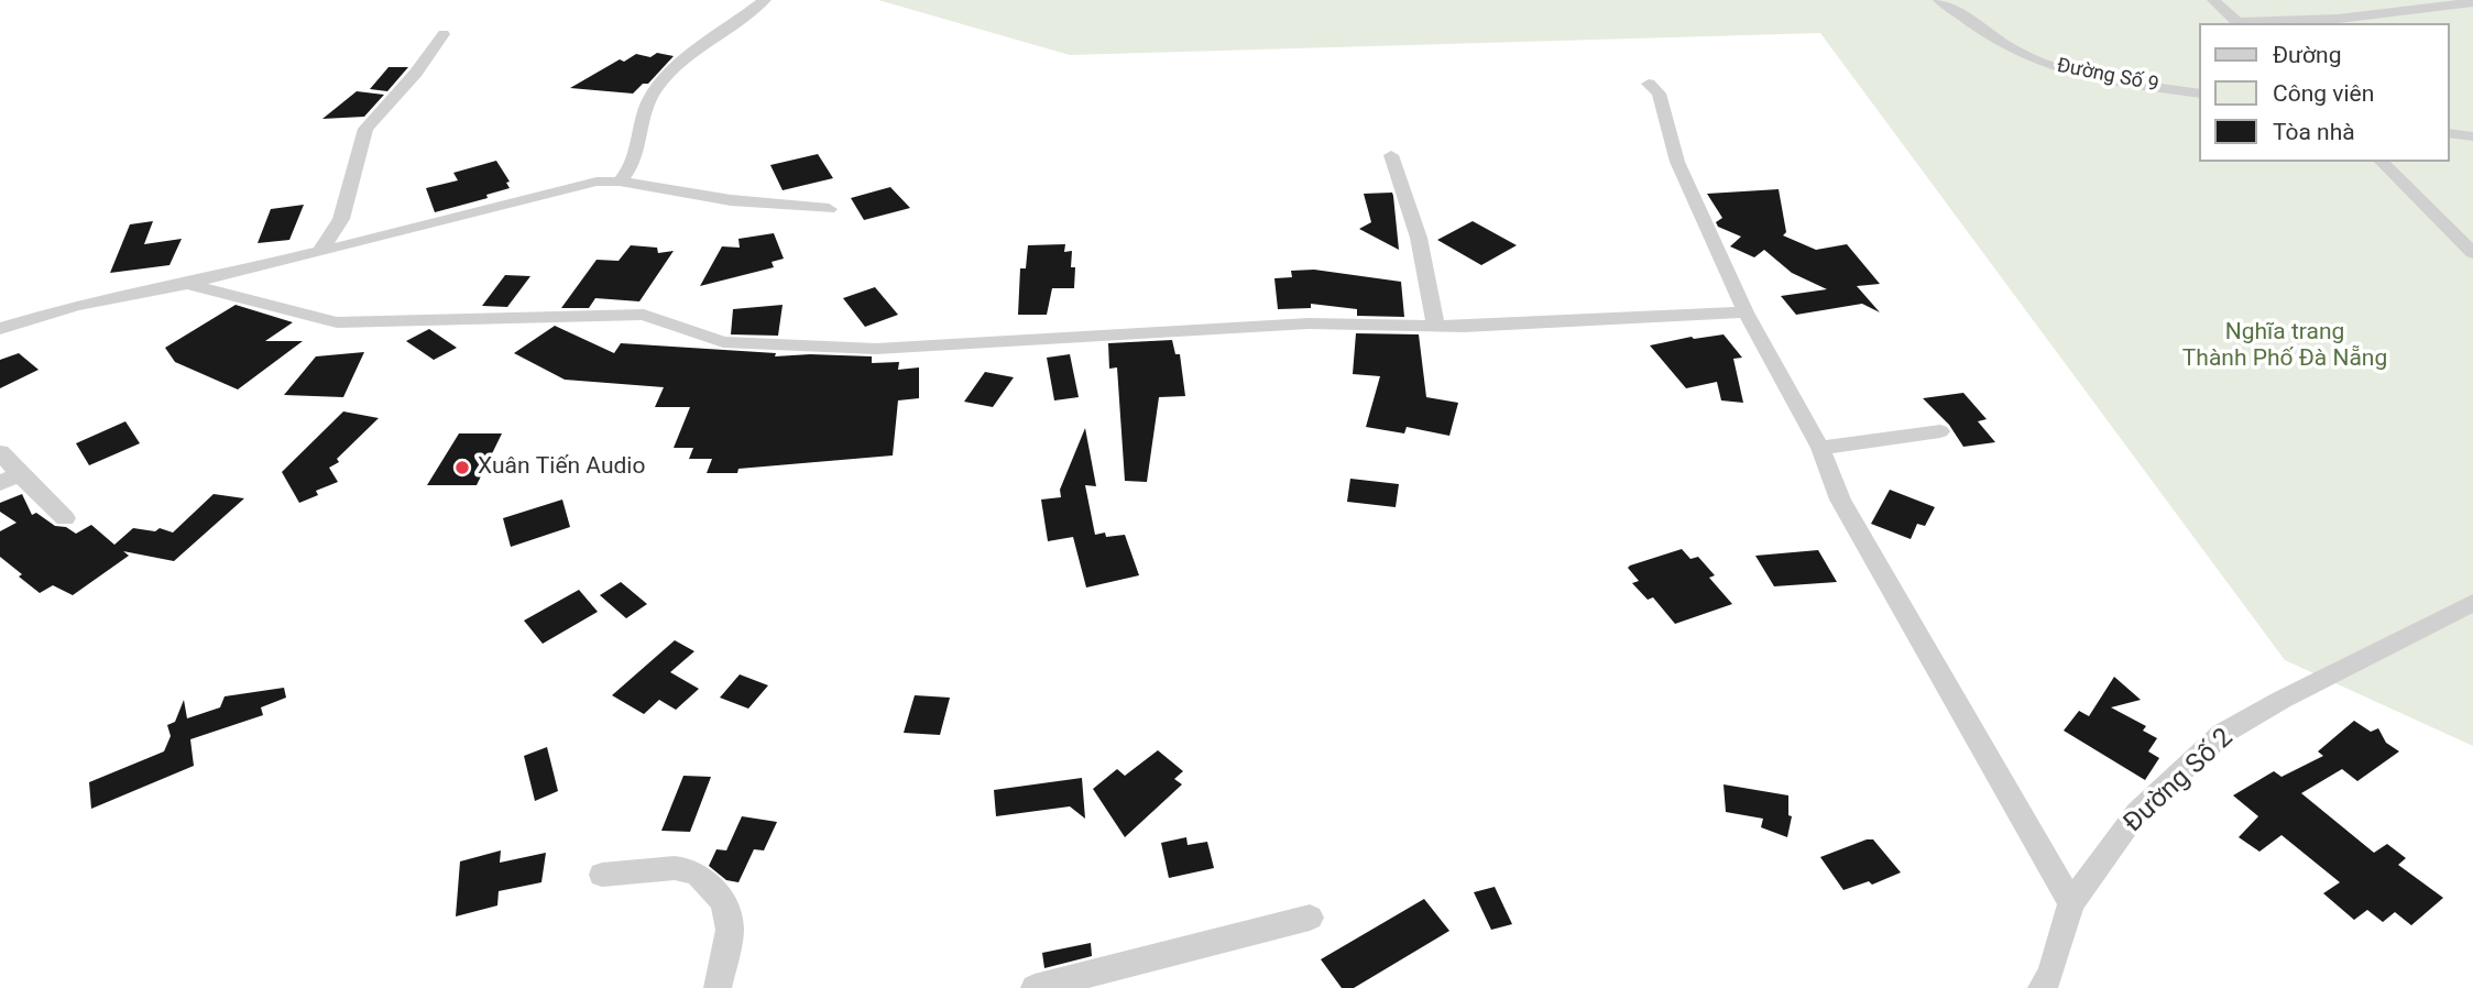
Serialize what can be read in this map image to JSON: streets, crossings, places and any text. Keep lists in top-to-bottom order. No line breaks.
{"streets":{"street":["Đường Số 9","Đường Số 2"]},"parks":["Nghĩa trang Thành Phố Đà Nẵng"],"places":["Xuân Tiến Audio"],"legend":["Đường","Công viên","Tòa nhà"]}
